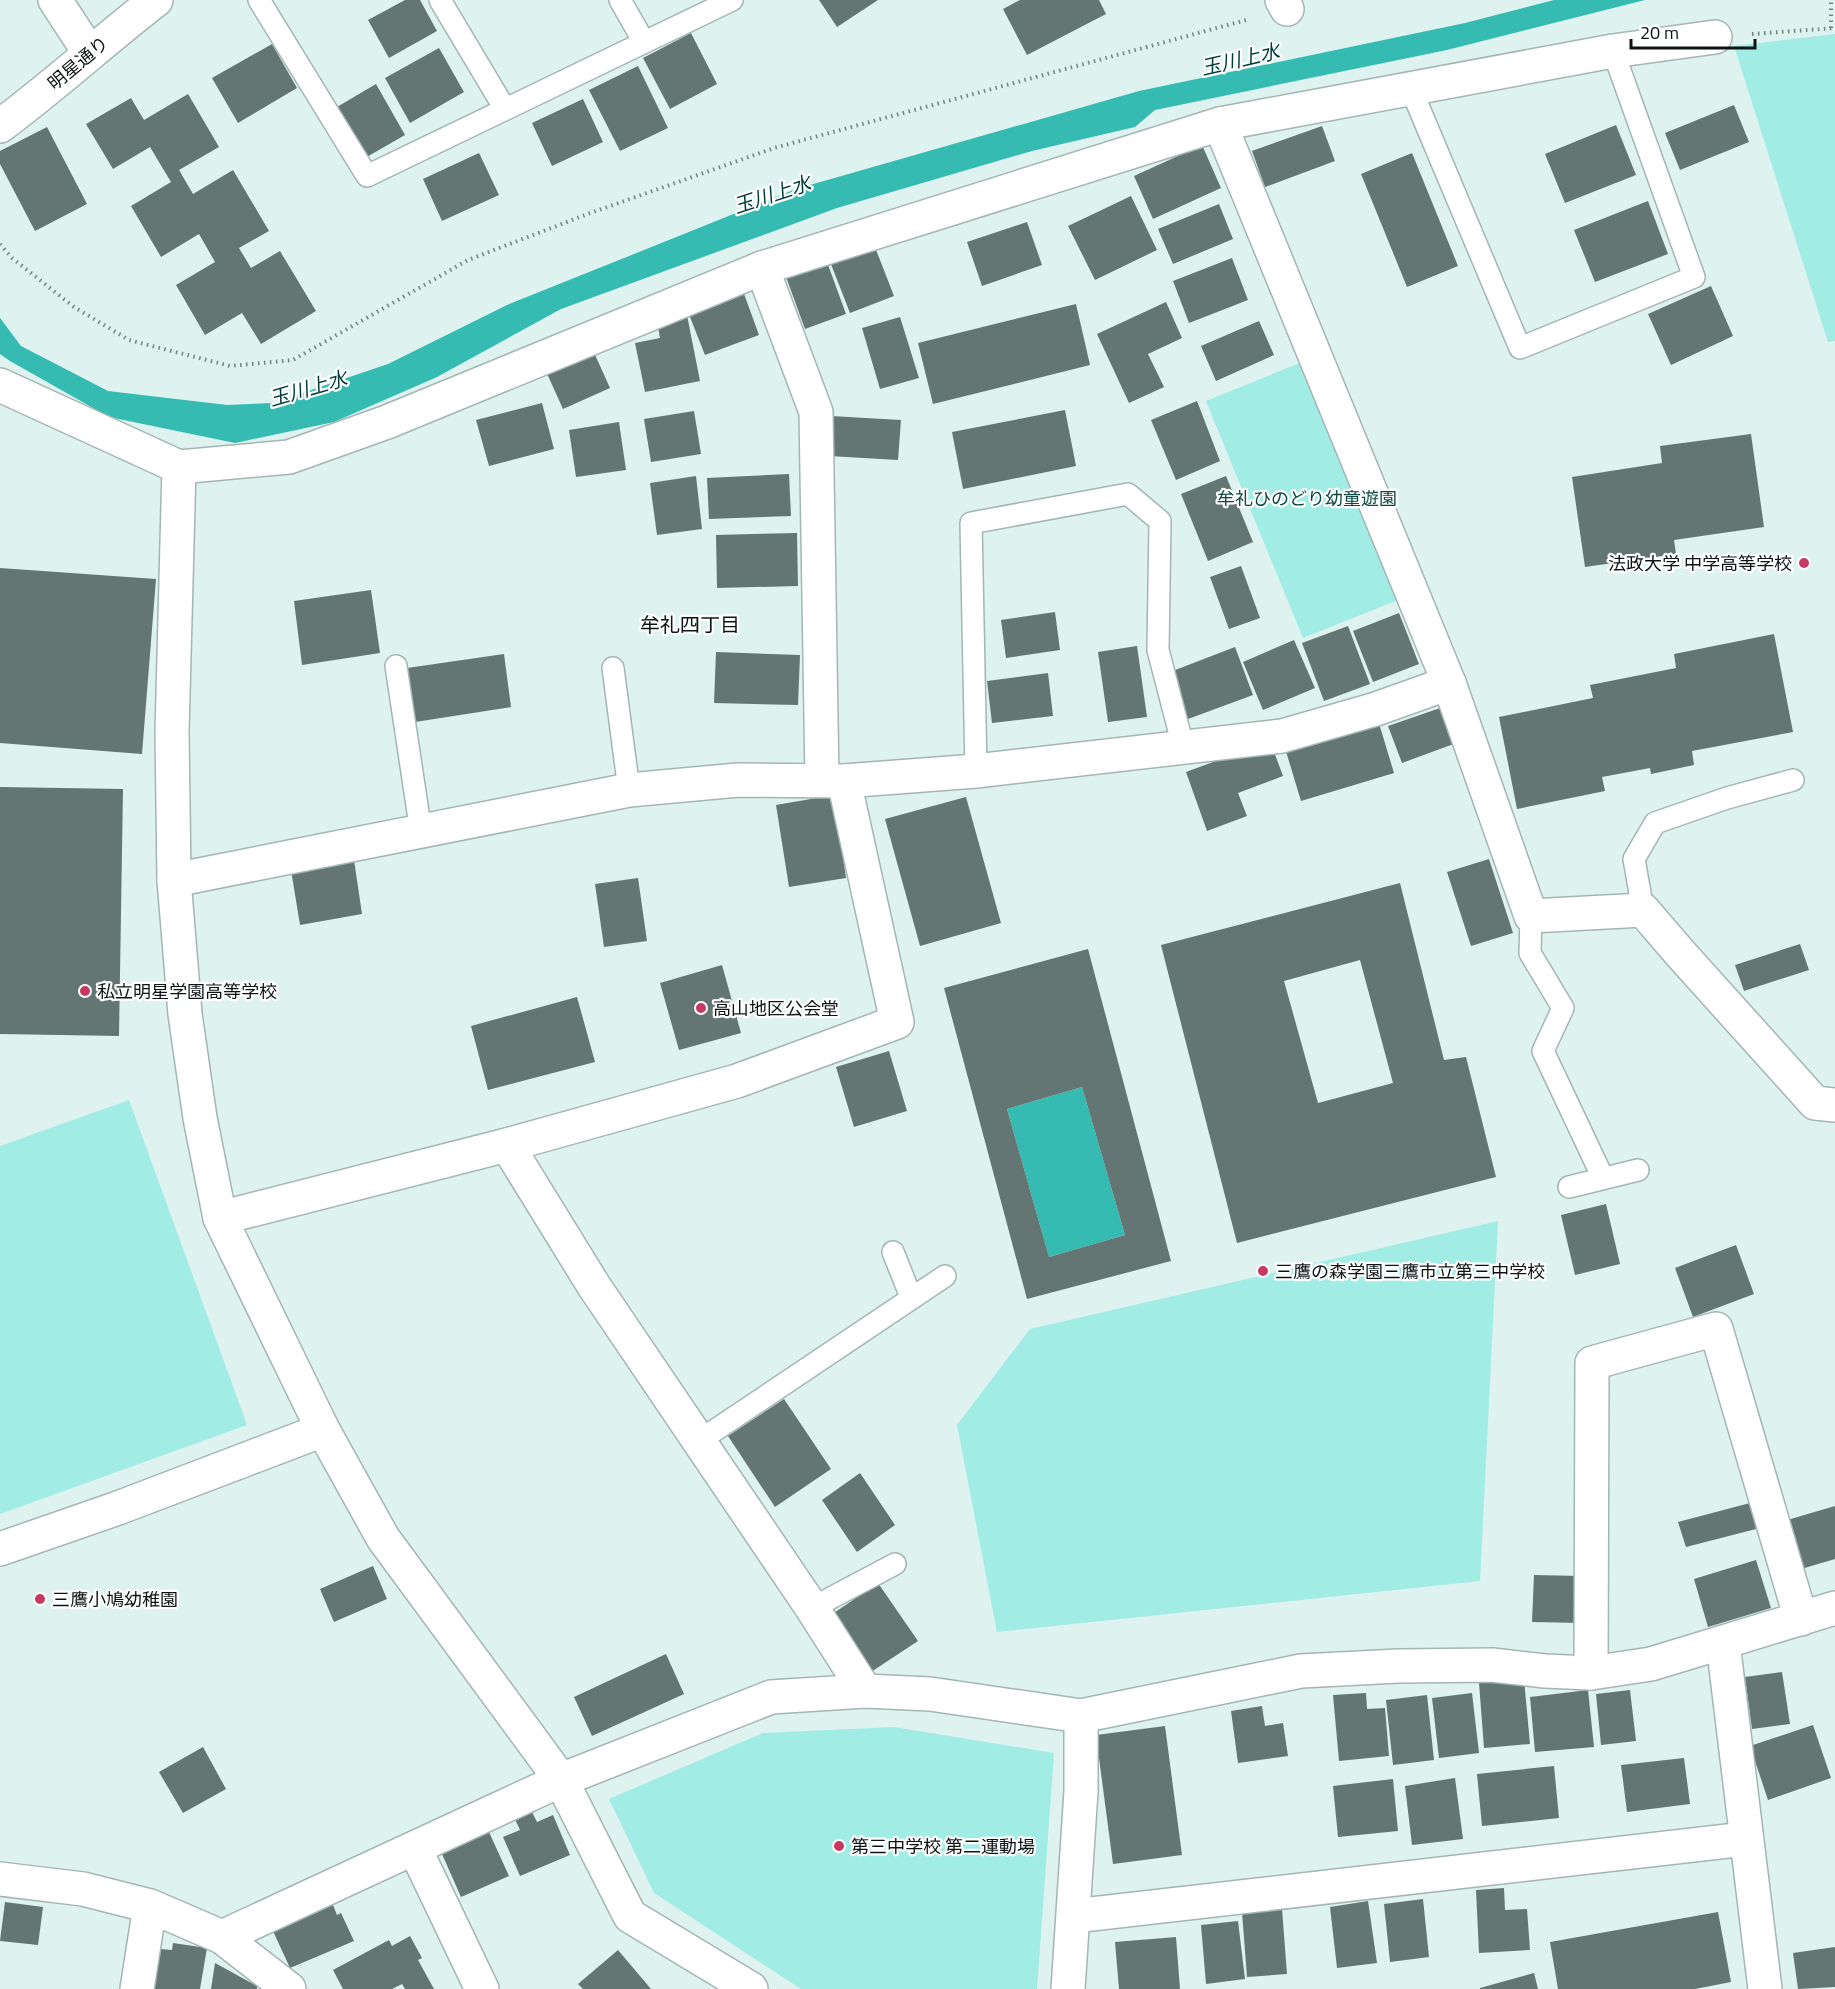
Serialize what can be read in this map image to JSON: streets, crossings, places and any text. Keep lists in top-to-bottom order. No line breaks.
{"streets":{"street":["明星通り"]},"districts":["牟礼四丁目"],"water":["玉川上水"],"parks":["牟礼ひのどり幼童遊園"],"places":["法政大学 中学高等学校","私立明星学園高等学校","高山地区公会堂","三鷹の森学園三鷹市立第三中学校","三鷹小鳩幼稚園","第三中学校 第二運動場"],"scale_bar":"20 m"}
